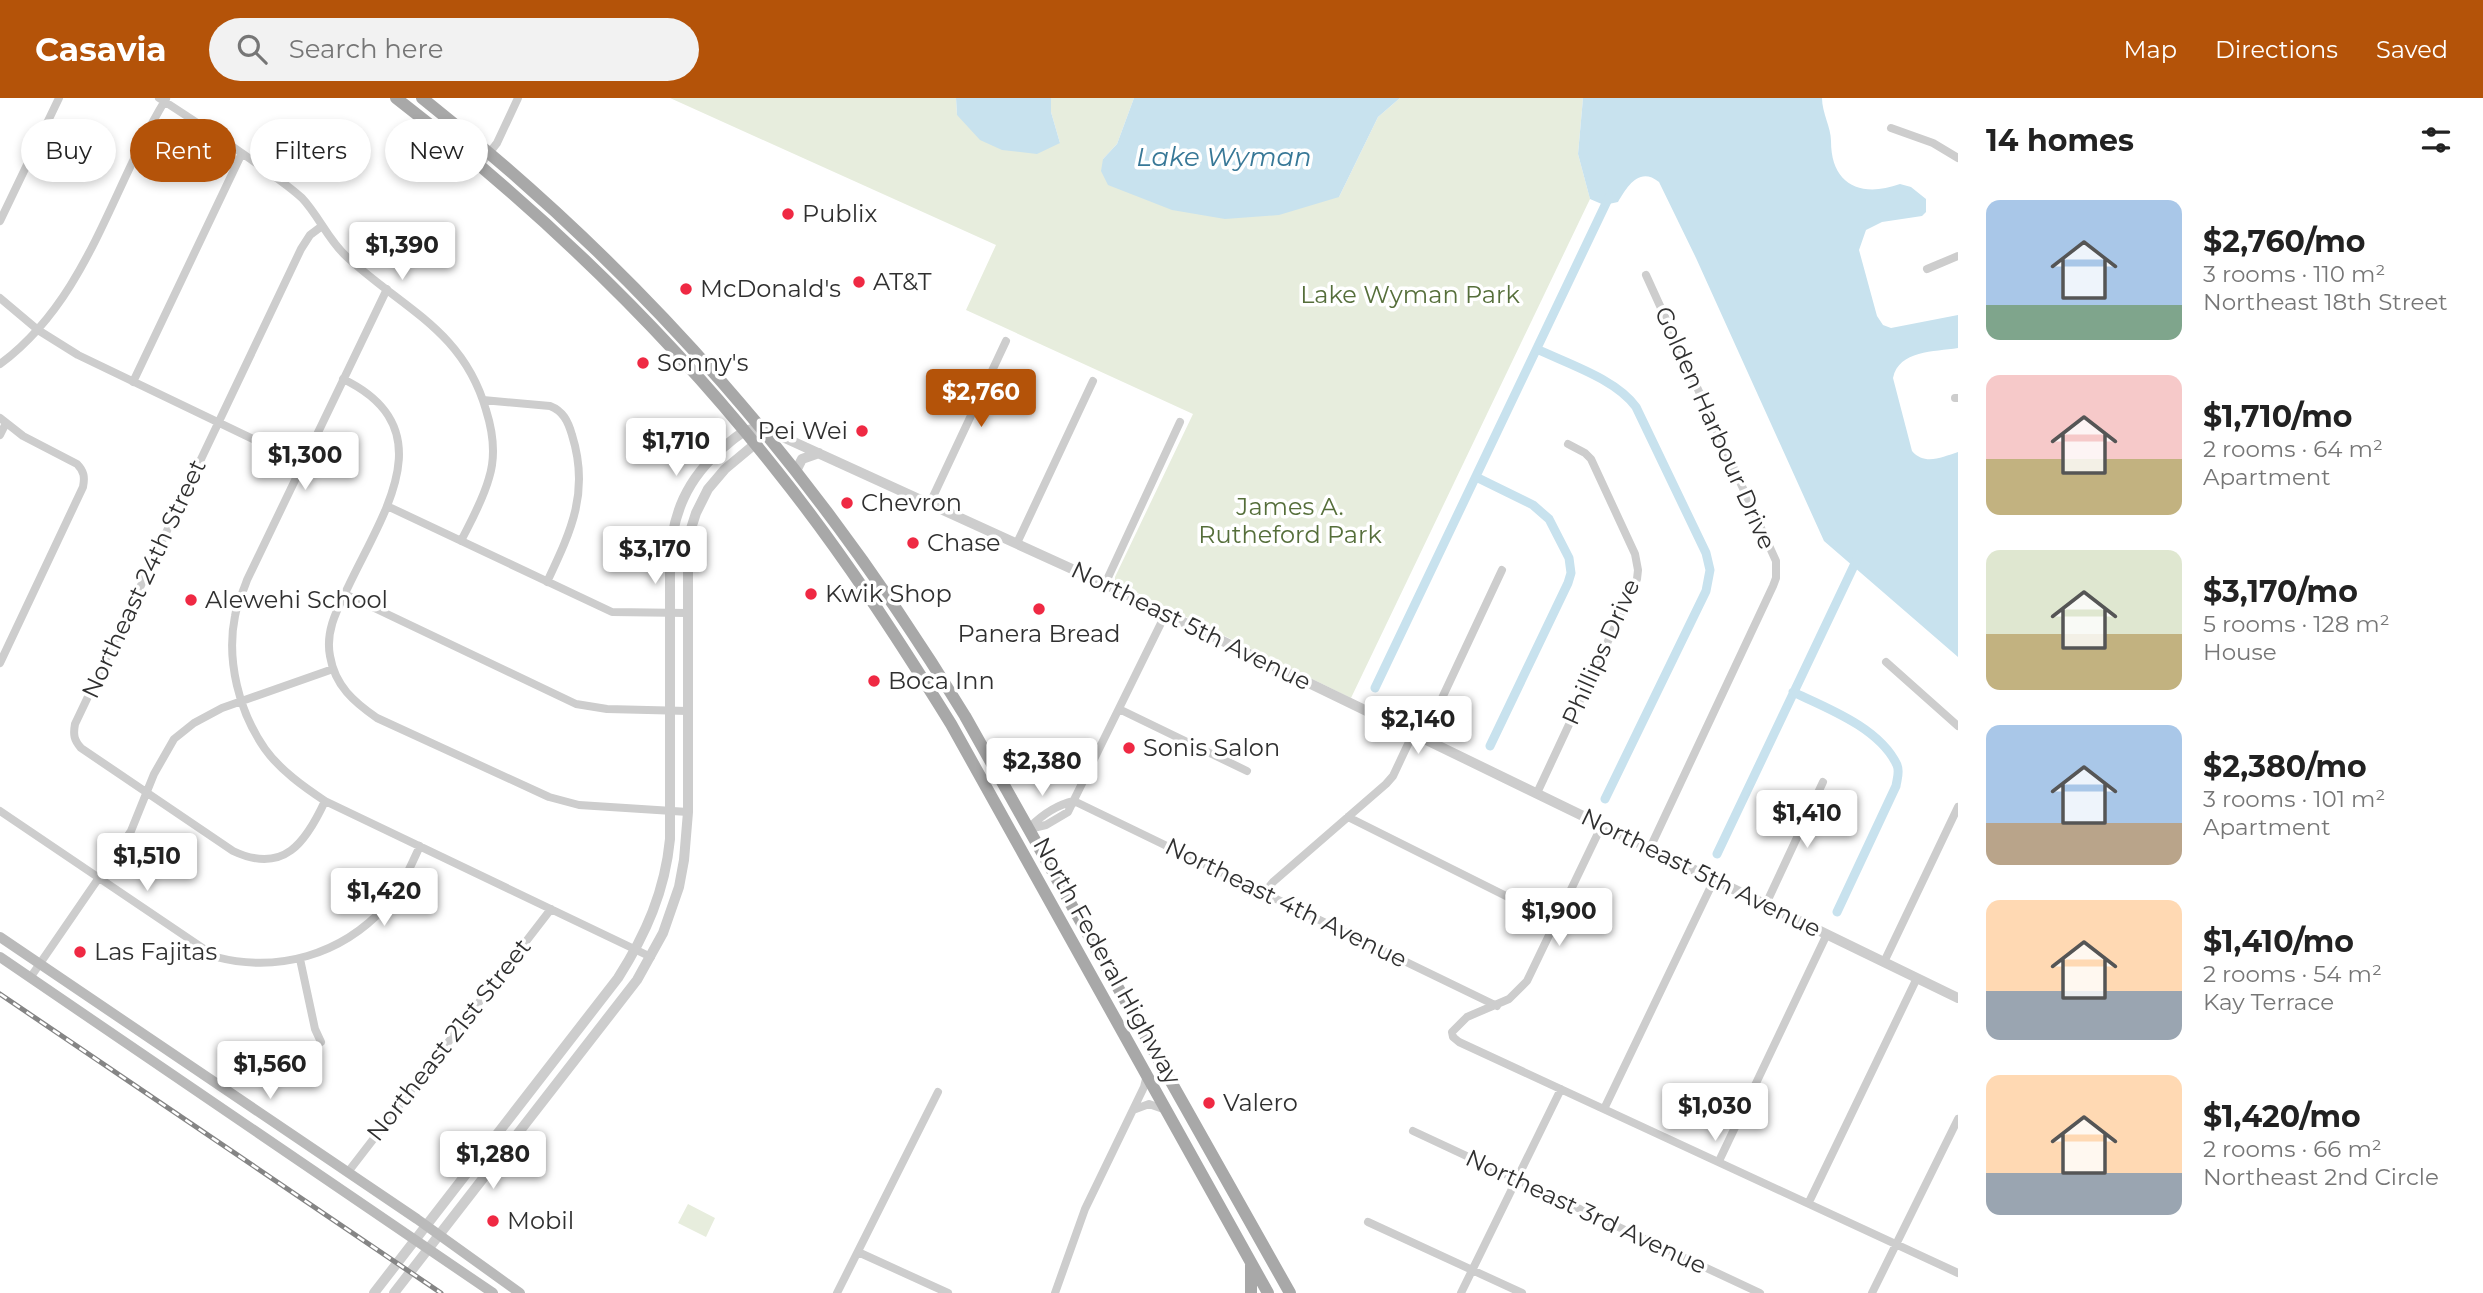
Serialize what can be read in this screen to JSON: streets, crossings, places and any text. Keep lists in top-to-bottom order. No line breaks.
{"streets":{"main road":["North Federal Highway"],"street":["Golden Harbour Drive","Northeast 24th Street","Northeast 5th Avenue","Phillips Drive","Northeast 4th Avenue","Northeast 21st Street","Northeast 3rd Avenue"]},"crossings":[["Golden Harbour Drive","Northeast 5th Avenue"],["Northeast 5th Avenue","Phillips Drive"],["Northeast 5th Avenue","North Federal Highway"]],"water":["Lake Wyman"],"parks":["Lake Wyman Park","James A. Rutheford Park"],"places":["Publix","AT&T","McDonald's","Sonny's","Pei Wei","Chevron","Chase","Kwik Shop","Alewehi School","Panera Bread","Boca Inn","Sonis Salon","Las Fajitas","Valero","Mobil"],"page":{"header":"Casavia","search":"Search here","nav":["Map","Directions","Saved"],"heading":"14 homes","chip":["Buy","Rent","Filters","New"],"list":[{"name":"$2,760/mo","note":"3 rooms · 110 m² · Northeast 18th Street"},{"name":"$1,710/mo","note":"2 rooms · 64 m² · Apartment"},{"name":"$3,170/mo","note":"5 rooms · 128 m² · House"},{"name":"$2,380/mo","note":"3 rooms · 101 m² · Apartment"},{"name":"$1,410/mo","note":"2 rooms · 54 m² · Kay Terrace"},{"name":"$1,420/mo","note":"2 rooms · 66 m² · Northeast 2nd Circle"}],"price":["$1,390","$2,760","$1,710","$1,300","$3,170","$2,140","$2,380","$1,410","$1,510","$1,420","$1,900","$1,560","$1,030","$1,280"]}}
